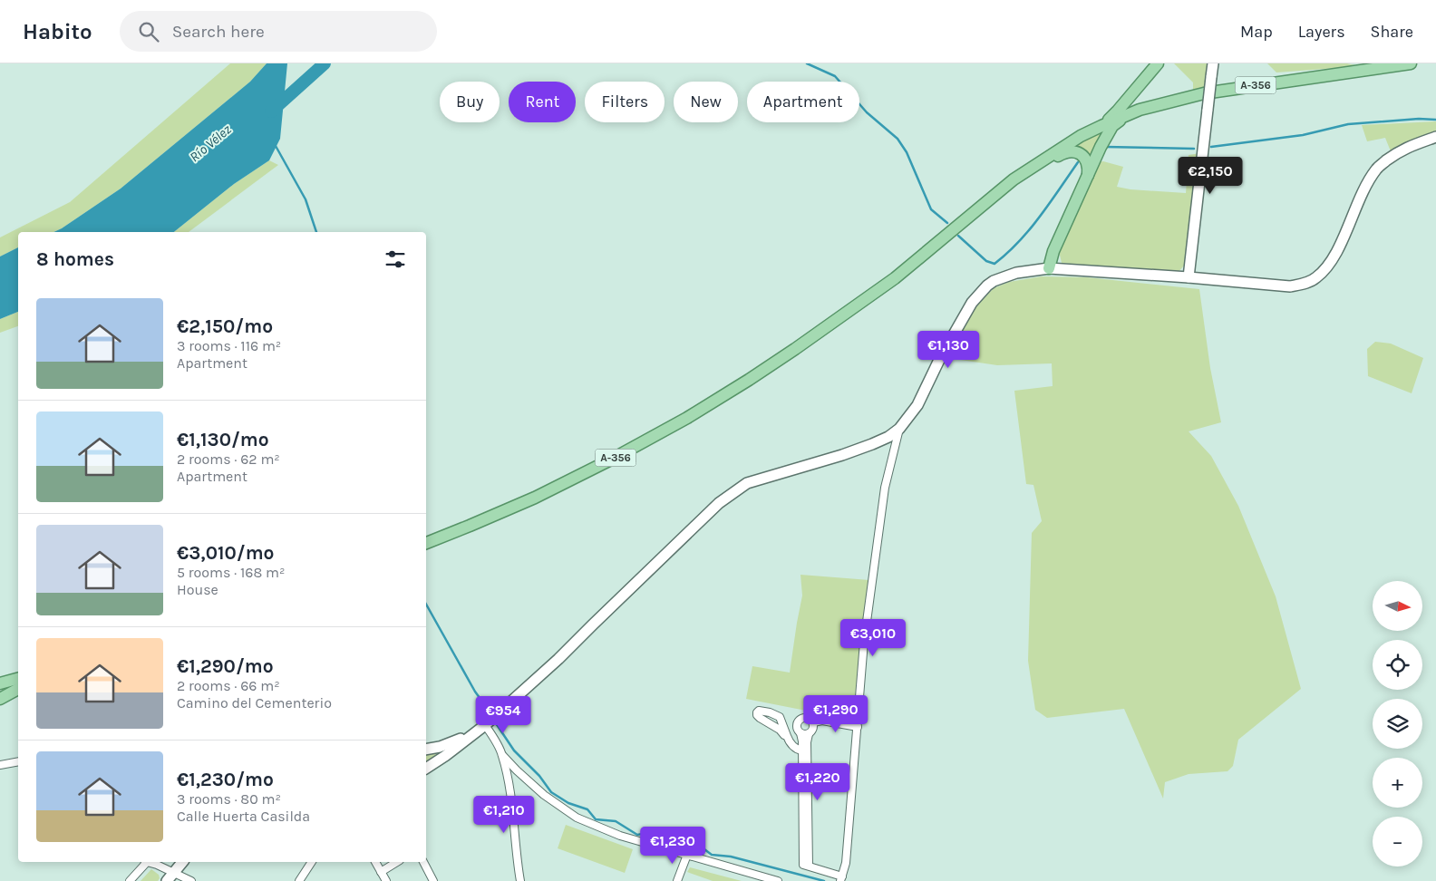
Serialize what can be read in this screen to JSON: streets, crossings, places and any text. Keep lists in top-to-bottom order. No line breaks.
{"streets":{"main road":["A-356"]},"water":["Río Vélez"],"north":"right","page":{"header":"Habito","search":"Search here","nav":["Map","Layers","Share"],"chip":["Buy","Rent","Filters","New","Apartment"],"price":["€2,150","€1,130","€3,010","€1,290","€954","€1,220","€1,210","€1,230"],"heading":"8 homes","list":[{"name":"€2,150/mo","note":"3 rooms · 116 m² · Apartment"},{"name":"€1,130/mo","note":"2 rooms · 62 m² · Apartment"},{"name":"€3,010/mo","note":"5 rooms · 168 m² · House"},{"name":"€1,290/mo","note":"2 rooms · 66 m² · Camino del Cementerio"},{"name":"€1,230/mo","note":"3 rooms · 80 m² · Calle Huerta Casilda"}],"map_buttons":["+","−"]}}
